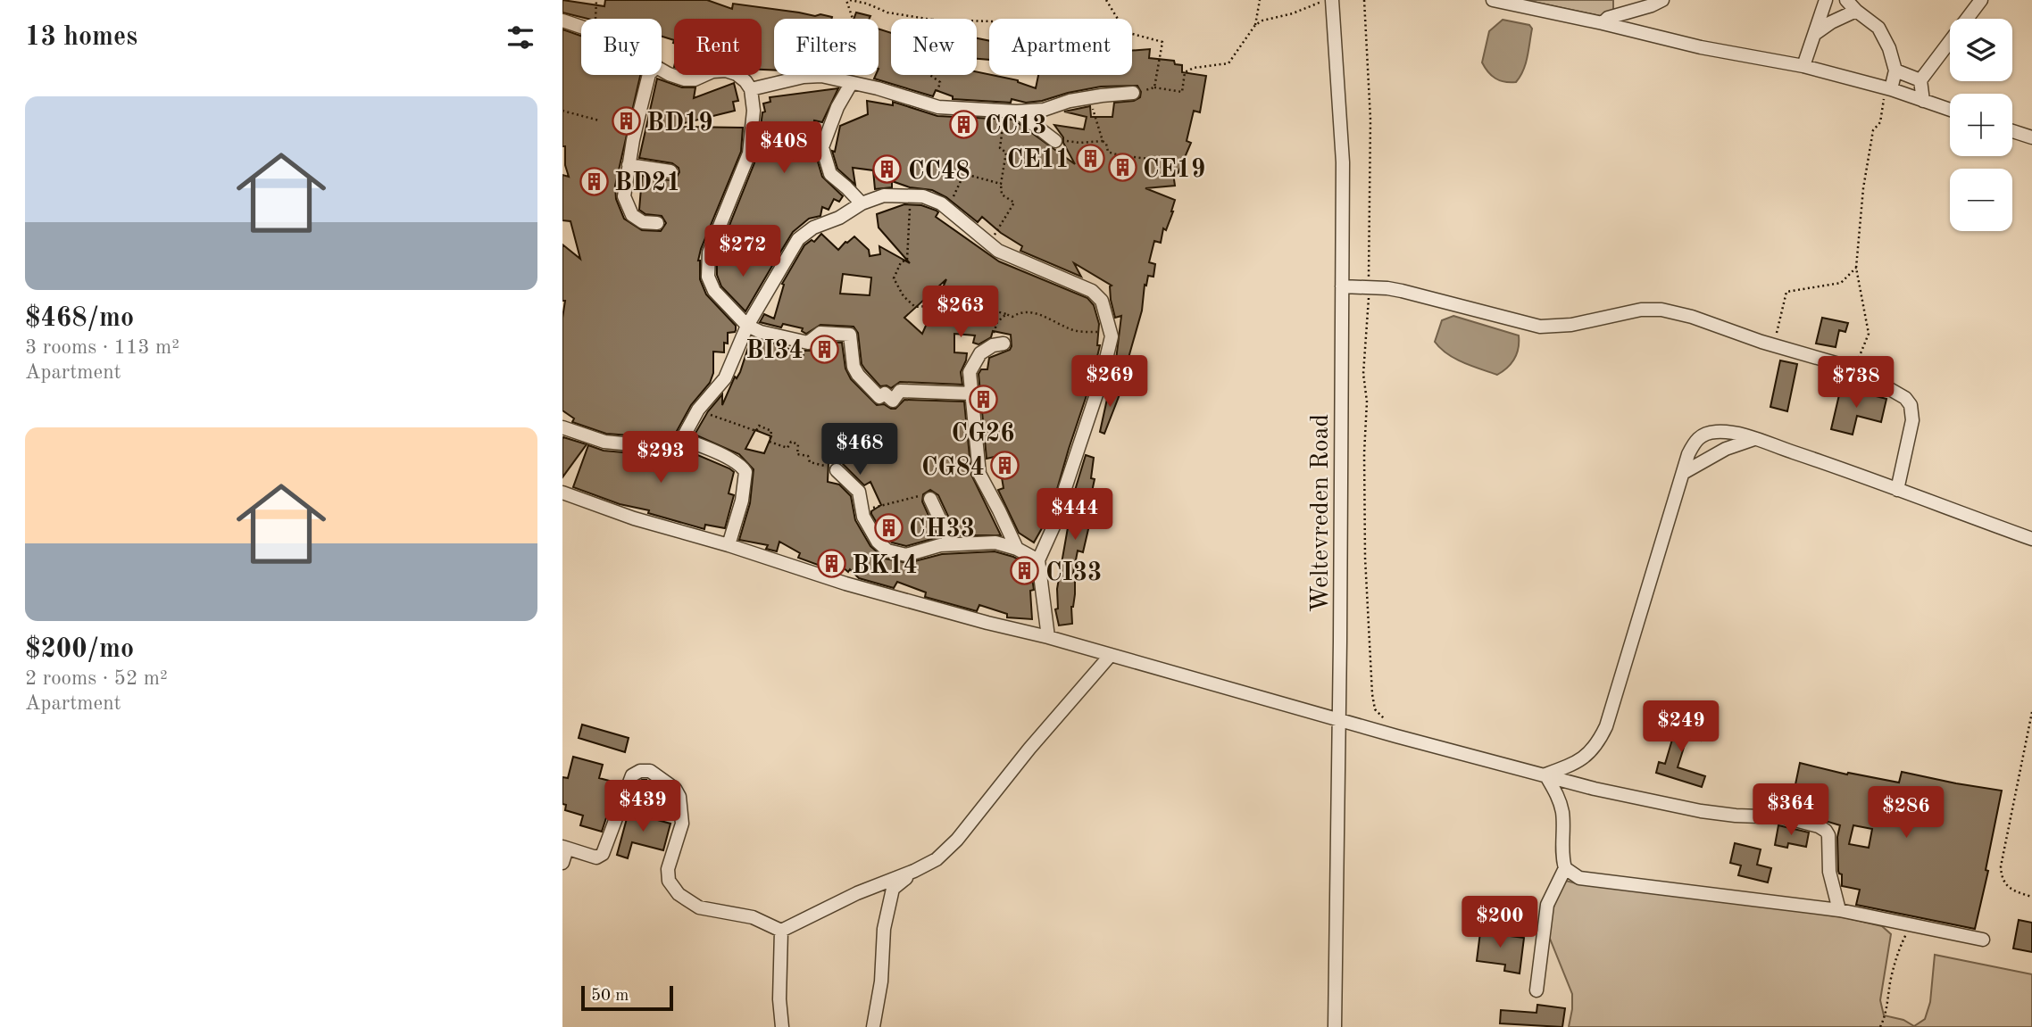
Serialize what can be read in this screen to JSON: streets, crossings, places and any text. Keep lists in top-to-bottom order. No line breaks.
{"streets":{"street":["Weltevreden Road"]},"places":{"building":["BD19","CC13","CE11","CE19","CC48","BD21","BI34","CG26","CG84","CH33","BK14","CI33"]},"scale_bar":"50 m","page":{"heading":"13 homes","map_buttons":["+","−"],"chip":["Buy","Rent","Filters","New","Apartment"],"list":[{"name":"$468/mo","note":"3 rooms · 113 m² · Apartment"},{"name":"$200/mo","note":"2 rooms · 52 m² · Apartment"}],"price":["$408","$272","$263","$269","$738","$468","$293","$444","$249","$439","$364","$286","$200"],"scale":"50 m"}}
